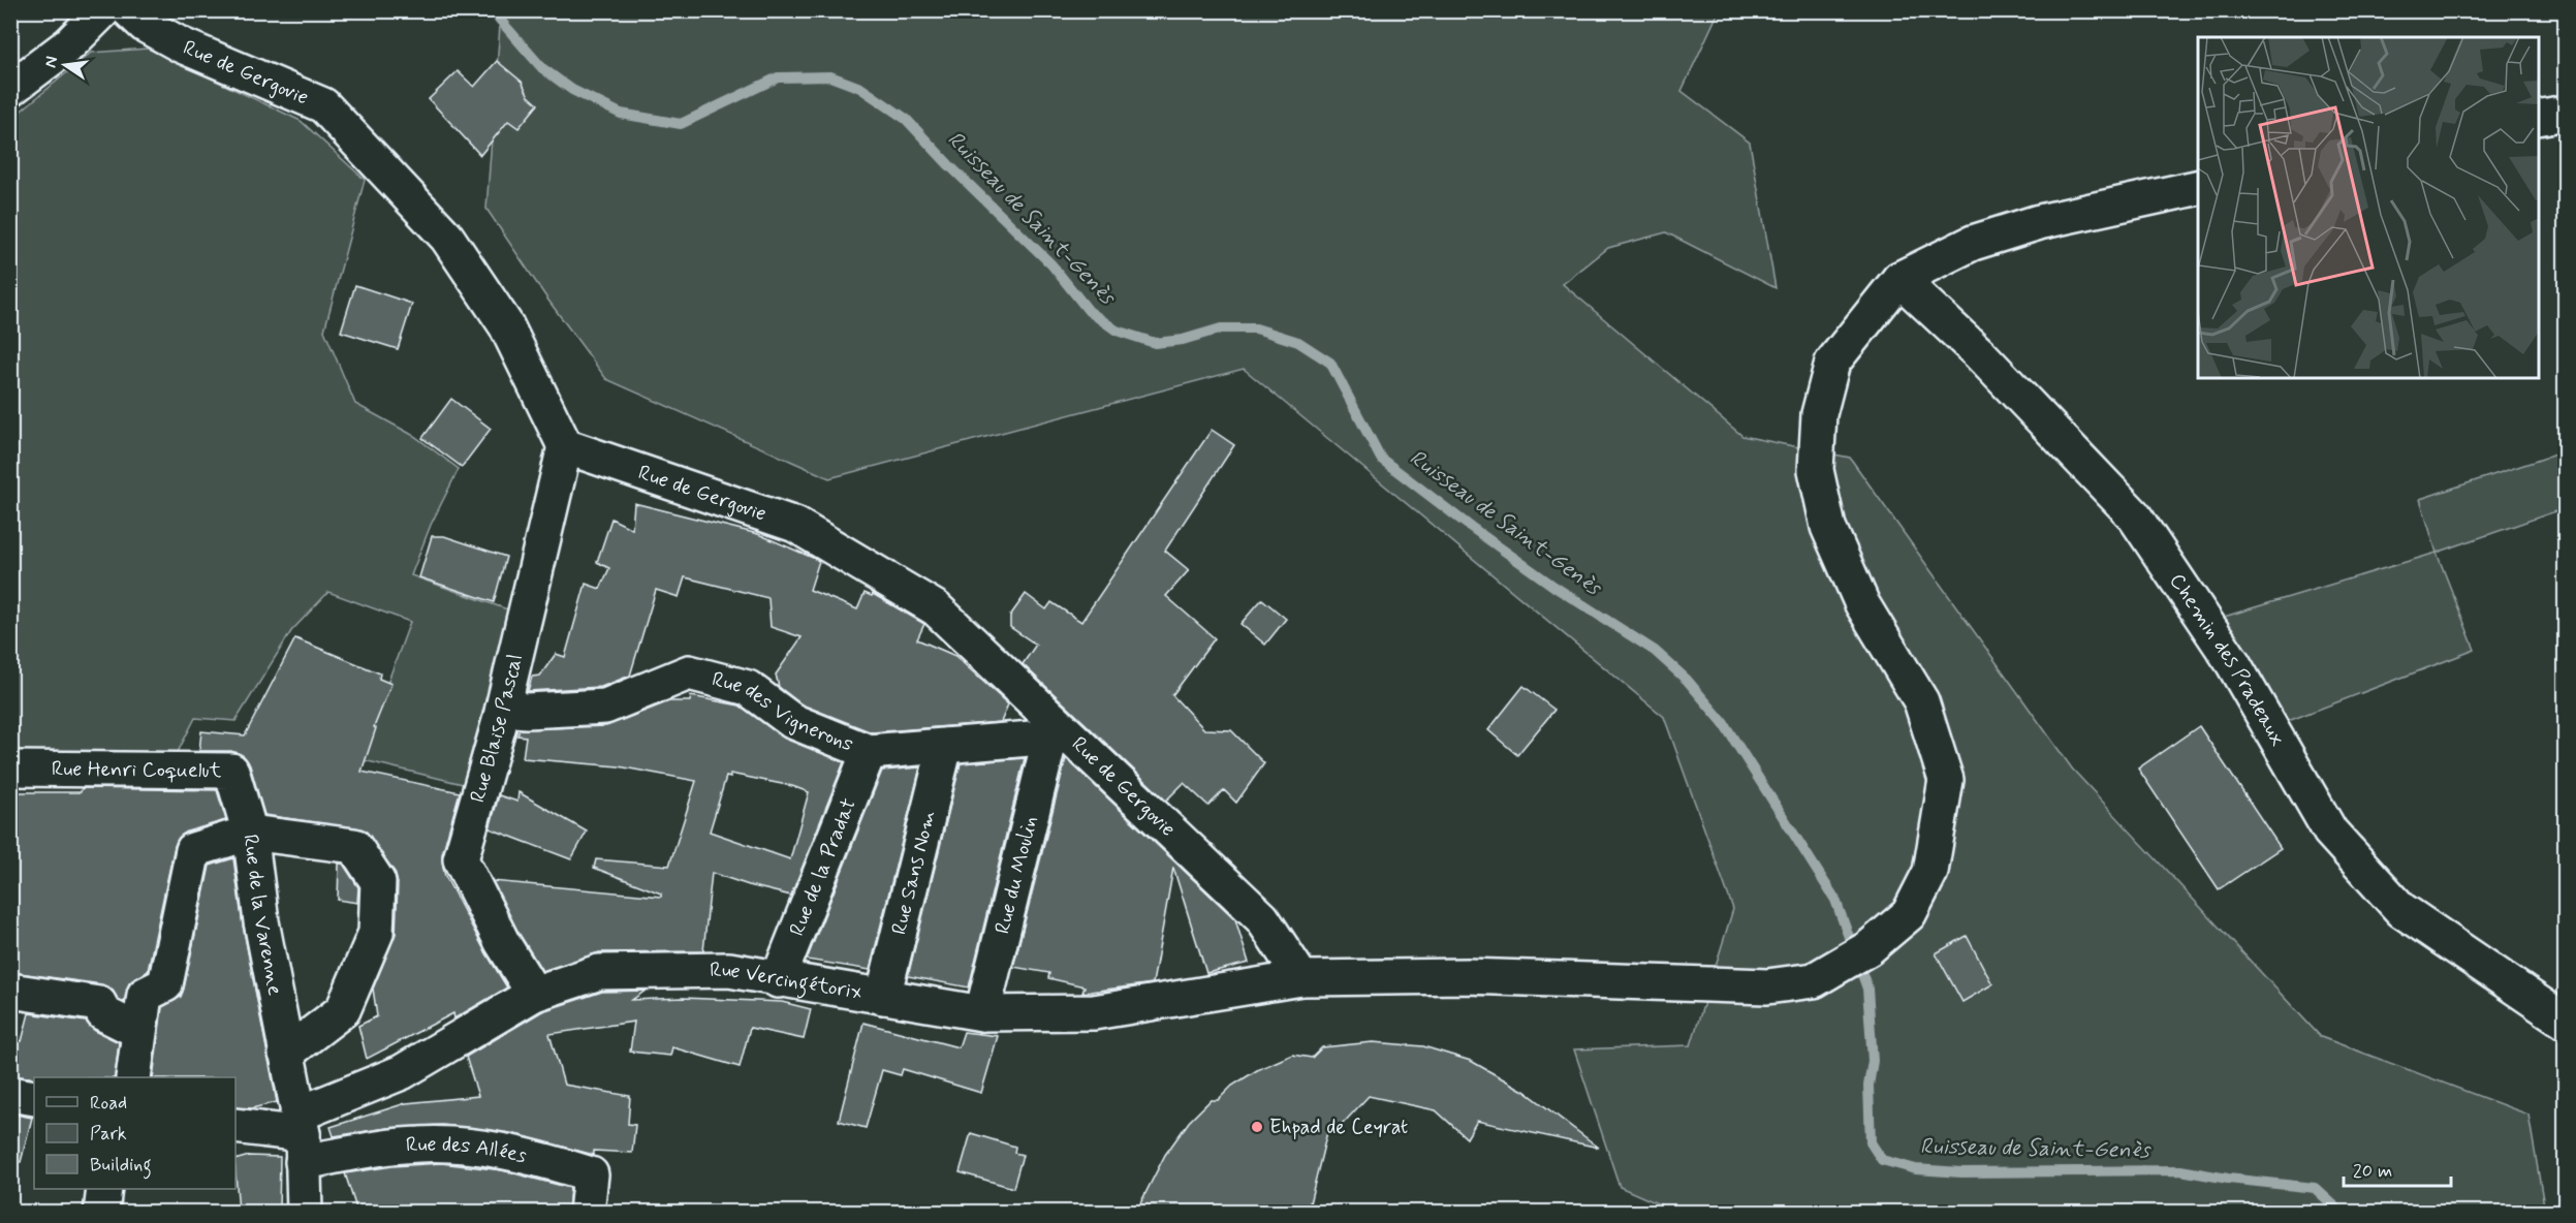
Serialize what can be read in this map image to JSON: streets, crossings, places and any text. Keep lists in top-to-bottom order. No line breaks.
{"streets":{"street":["Rue de Gergovie","Chemin des Pradeaux","Rue des Vignerons","Rue Blaise Pascal","Rue Henri Coquelut","Rue de la Pradat","Rue Sans Nom","Rue du Moulin","Rue de la Varenne","Rue Vercingétorix","Rue des Allées"]},"crossings":[["Rue de Gergovie","Rue des Vignerons"],["Rue de Gergovie","Rue Blaise Pascal"],["Rue de Gergovie","Rue du Moulin"],["Rue de Gergovie","Rue Vercingétorix"],["Chemin des Pradeaux","Rue Vercingétorix"],["Rue des Vignerons","Rue Blaise Pascal"],["Rue des Vignerons","Rue de la Pradat"],["Rue des Vignerons","Rue Sans Nom"],["Rue des Vignerons","Rue du Moulin"],["Rue Blaise Pascal","Rue Vercingétorix"],["Rue Henri Coquelut","Rue de la Varenne"],["Rue de la Pradat","Rue Vercingétorix"],["Rue Sans Nom","Rue Vercingétorix"],["Rue du Moulin","Rue Vercingétorix"],["Rue de la Varenne","Rue Vercingétorix"],["Rue de la Varenne","Rue des Allées"],["Rue Vercingétorix","Rue des Allées"]],"water":["Ruisseau de Saint-Genès"],"places":["Ehpad de Ceyrat"],"legend":["Road","Park","Building"],"scale_bar":"20 m","north":"left"}
